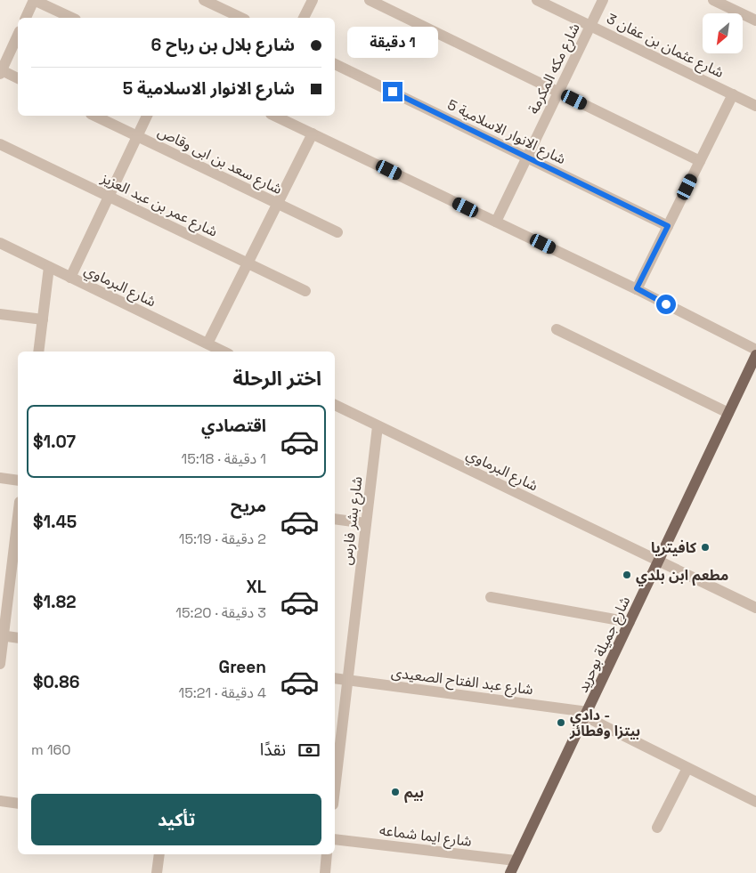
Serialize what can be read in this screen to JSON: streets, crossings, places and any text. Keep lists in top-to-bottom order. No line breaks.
{"streets":{"main road":["شارع جميلة بوحريد"],"street":["شارع عثمان بن عفان 3","شارع مكه المكرمة","شارع الانوار الاسلامية 5","شارع سعد بن ابى وقاص","شارع عمر بن عبد العزيز","شارع البرماوي","شارع بشر فارس","شارع عبد الفتاح الصعيدى","شارع ايما شماعه"]},"crossings":[["شارع عثمان بن عفان 3","شارع مكه المكرمة"],["شارع مكه المكرمة","شارع الانوار الاسلامية 5"],["شارع البرماوي","شارع بشر فارس"],["شارع البرماوي","شارع جميلة بوحريد"],["شارع بشر فارس","شارع عبد الفتاح الصعيدى"],["شارع جميلة بوحريد","شارع عبد الفتاح الصعيدى"],["شارع جميلة بوحريد","شارع ايما شماعه"]],"places":["كافيتريا","مطعم ابن بلدي","دادي - بيتزا وفطائر","بيم"],"north":"bottom left","page":{"banner":["شارع بلال بن رباح 6","شارع الانوار الاسلامية 5"],"bubble":"1 دقيقة","heading":"اختر الرحلة","list":[{"name":"اقتصادي","note":"1 دقيقة · 15:18","value":"$1.07"},{"name":"مريح","note":"2 دقيقة · 15:19","value":"$1.45"},{"name":"XL","note":"3 دقيقة · 15:20","value":"$1.82"},{"name":"Green","note":"4 دقيقة · 15:21","value":"$0.86"}],"pay":["نقدًا","160 m"],"buttons":"تأكيد"}}
